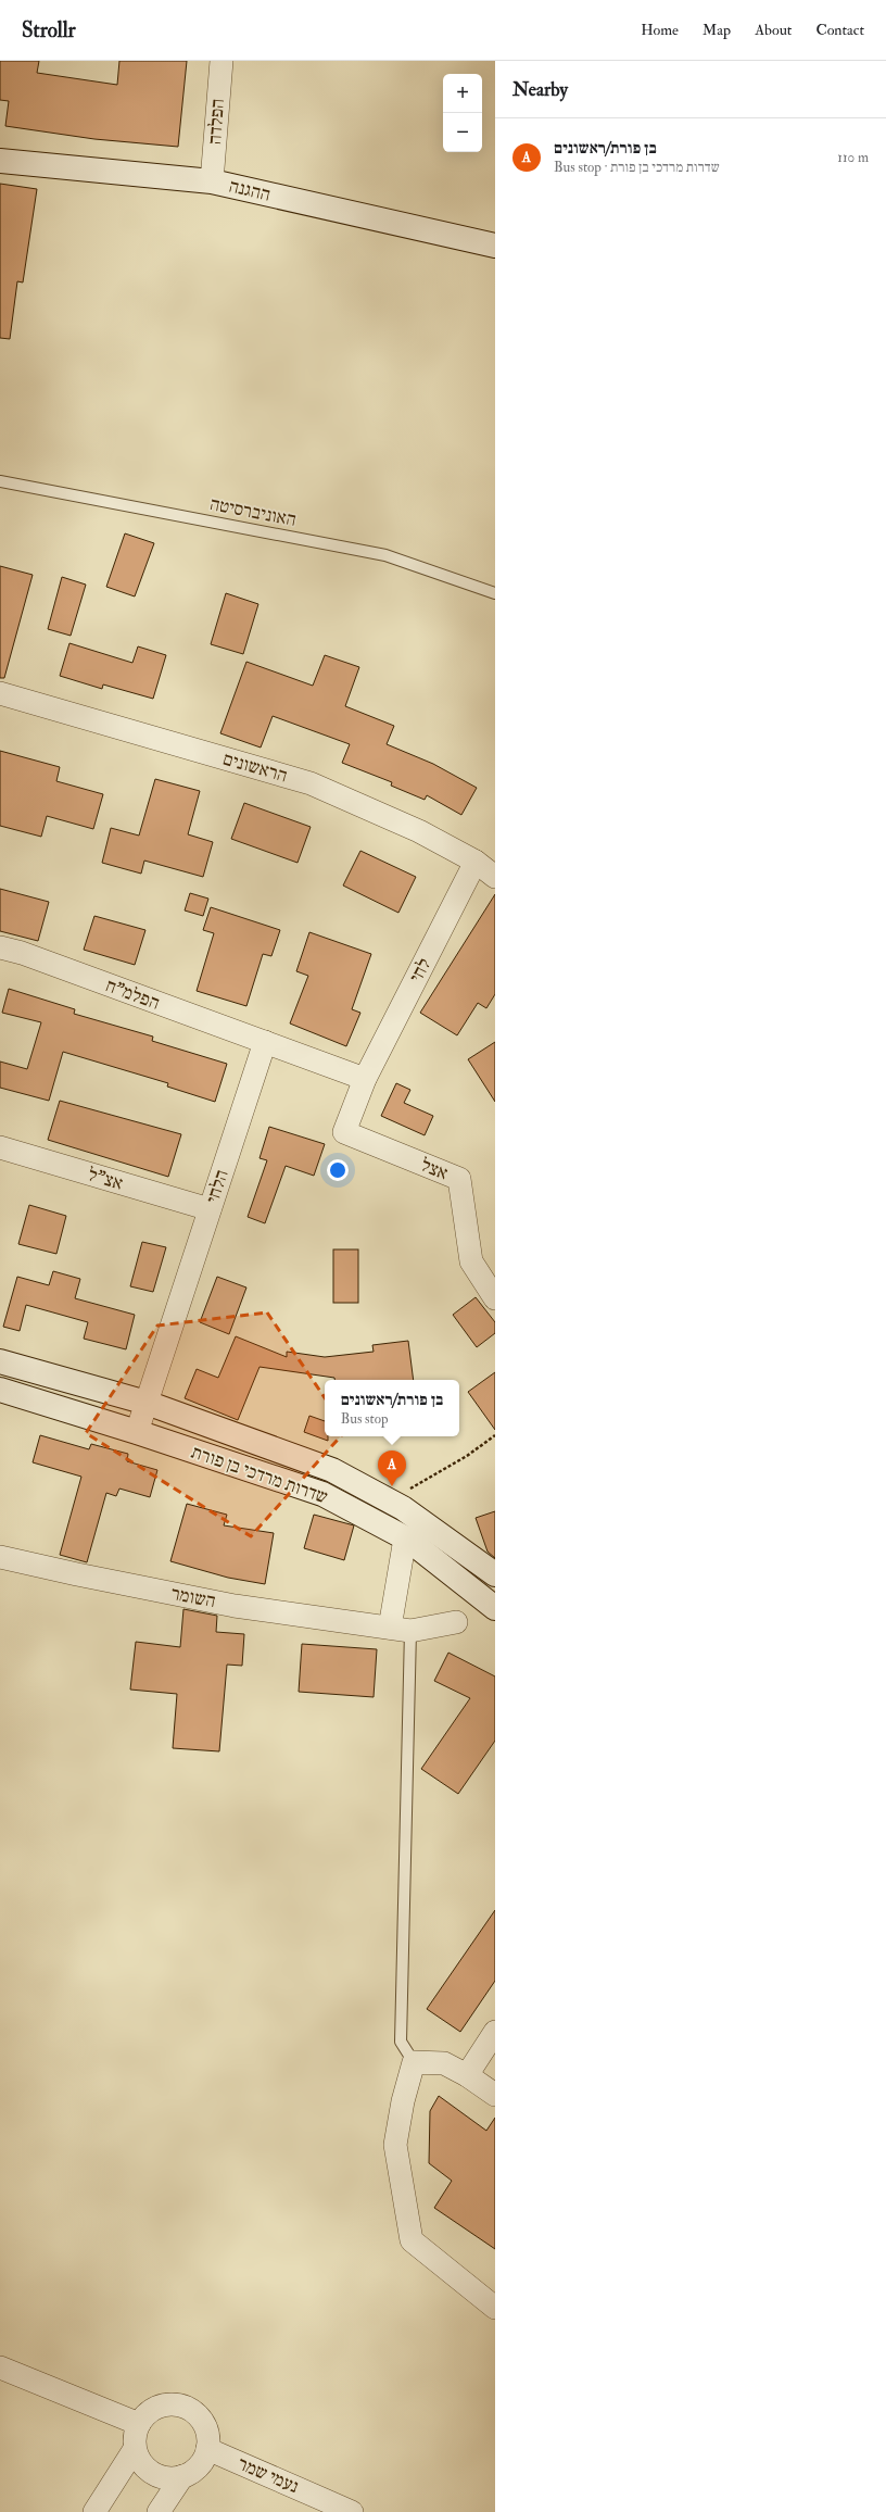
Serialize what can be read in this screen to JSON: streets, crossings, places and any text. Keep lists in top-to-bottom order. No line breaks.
{"streets":{"street":["הפלדה","ההגנה","הראשונים","לחי","הפלמ\"ח","אצל","אצ\"ל","הלחי","שדרות מרדכי בן פורת","השומר","נעמי שמר"],"lane":["האוניברסיטה"]},"crossings":[["הפלדה","ההגנה"],["הראשונים","לחי"],["לחי","אצל"],["הפלמ\"ח","הלחי"],["אצ\"ל","הלחי"],["הלחי","שדרות מרדכי בן פורת"]],"page":{"header":"Strollr","nav":["Home","Map","About","Contact"],"heading":"Nearby","map_buttons":["+","−"],"list":[{"mark":"A","name":"בן פורת/ראשונים","note":"Bus stop · שדרות מרדכי בן פורת","value":"110 m"}],"popup":["בן פורת/ראשונים","Bus stop"],"pins":"A"}}
